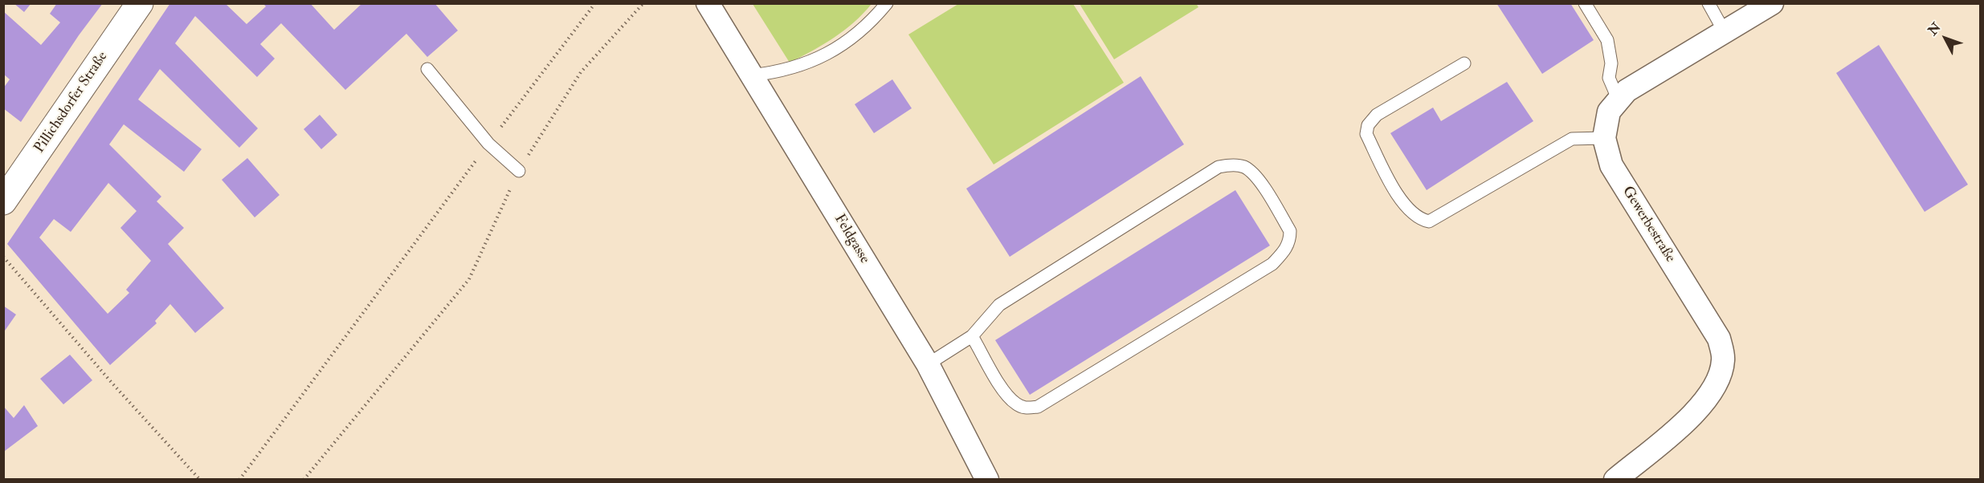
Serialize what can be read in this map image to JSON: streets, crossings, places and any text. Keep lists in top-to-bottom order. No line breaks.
{"streets":{"main road":["Pillichsdorfer Straße"],"street":["Gewerbestraße","Feldgasse"]},"north":"top left"}
